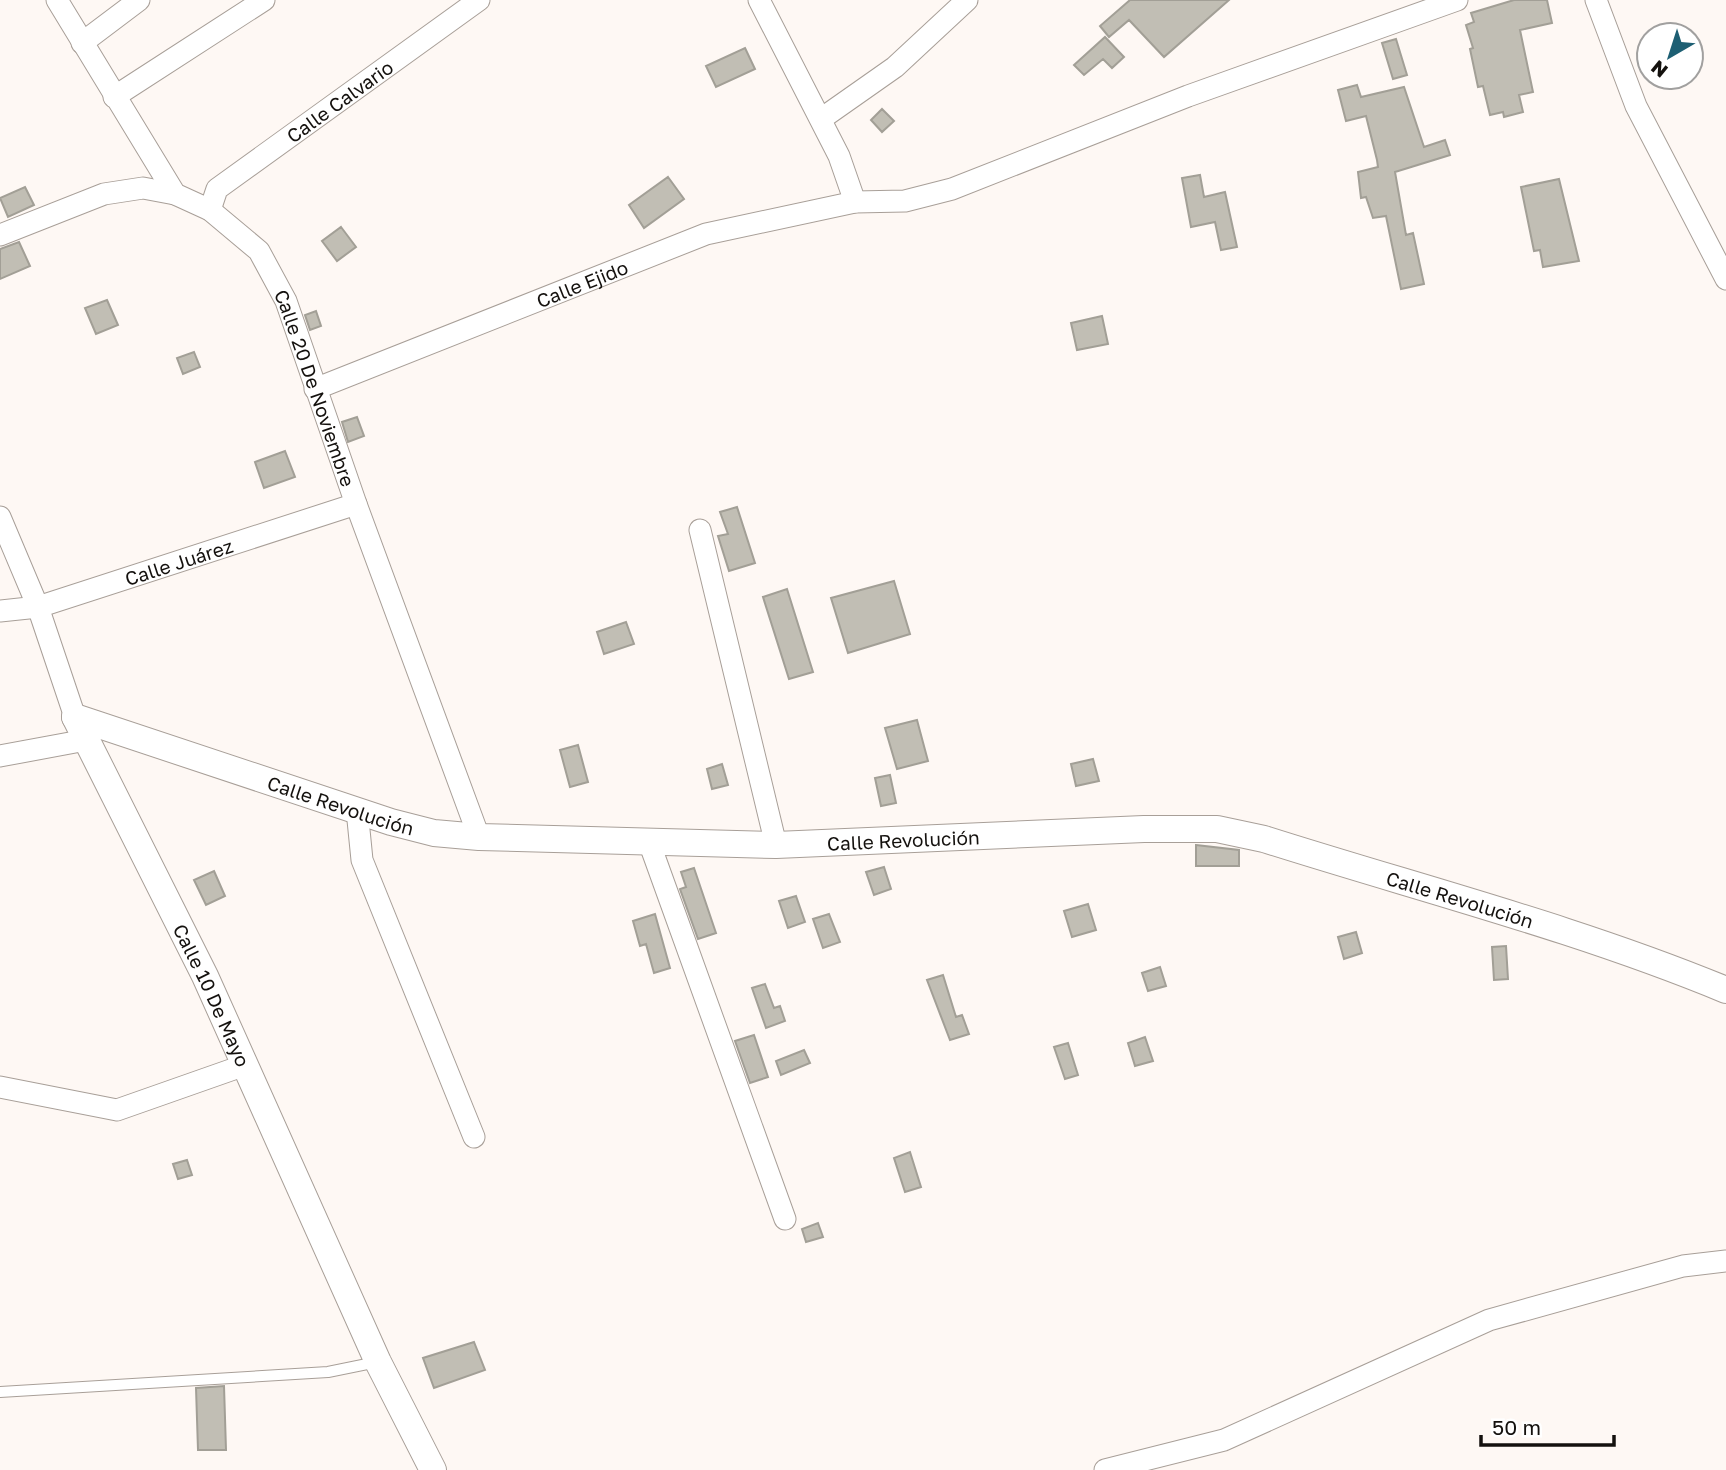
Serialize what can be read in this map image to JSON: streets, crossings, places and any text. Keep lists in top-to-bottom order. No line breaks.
{"streets":{"street":["Calle Calvario","Calle Ejido","Calle 20 De Noviembre","Calle Juárez","Calle Revolución","Calle 10 De Mayo"]},"crossings":[["Calle Calvario","Calle 20 De Noviembre"],["Calle Ejido","Calle 20 De Noviembre"],["Calle 20 De Noviembre","Calle Juárez"],["Calle 20 De Noviembre","Calle Revolución"],["Calle Juárez","Calle 10 De Mayo"],["Calle Revolución","Calle 10 De Mayo"]],"scale_bar":"50 m","north":"bottom left"}
